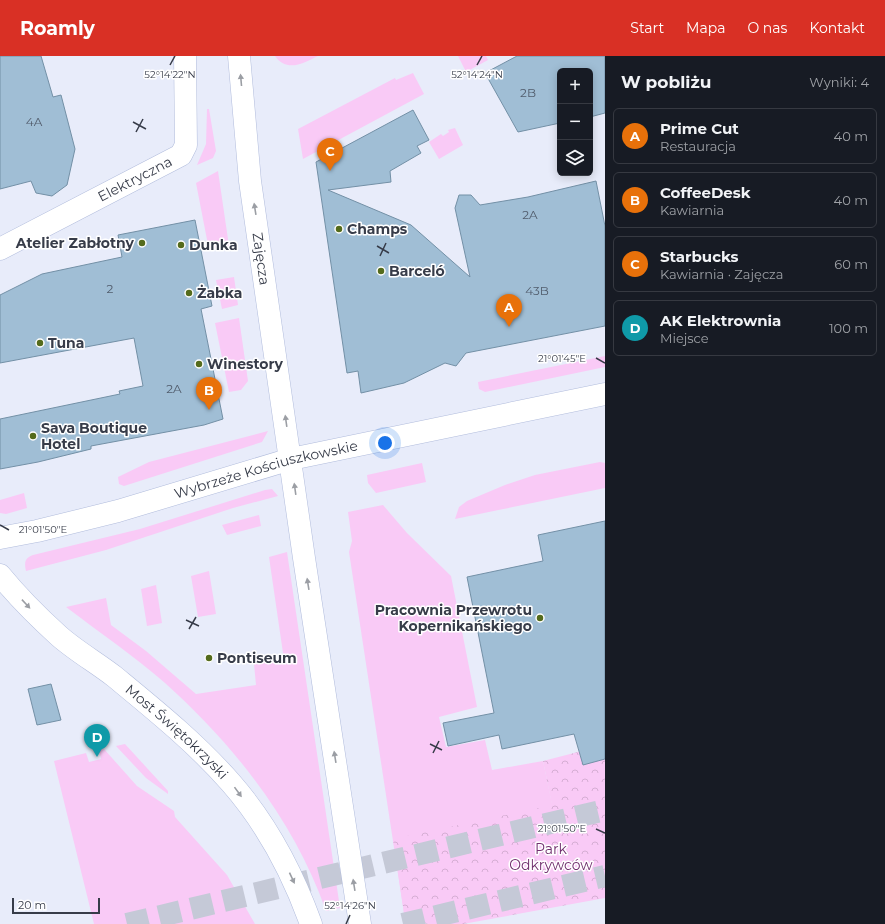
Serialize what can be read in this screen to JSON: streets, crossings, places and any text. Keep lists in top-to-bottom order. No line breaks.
{"streets":{"street":["Elektryczna","Zajęcza","Wybrzeże Kościuszkowskie","Most Świętokrzyski"]},"crossings":[["Zajęcza","Wybrzeże Kościuszkowskie"]],"one_way":["Zajęcza","Most Świętokrzyski"],"parks":["Park Odkrywców"],"places":["Champs","Atelier Zabłotny","Dunka","Barceló","Żabka","Tuna","Winestory","Sava Boutique Hotel","Pracownia Przewrotu Kopernikańskiego","Pontiseum"],"house_numbers":["2B","4A","2A","2","43B","2A"],"scale_bar":"20 m","page":{"header":"Roamly","nav":["Start","Mapa","O nas","Kontakt"],"heading":["W pobliżu","Wyniki: 4"],"map_buttons":["+","−"],"list":[{"mark":"A","name":"Prime Cut","note":"Restauracja","value":"40 m"},{"mark":"B","name":"CoffeeDesk","note":"Kawiarnia","value":"40 m"},{"mark":"C","name":"Starbucks","note":"Kawiarnia · Zajęcza","value":"60 m"},{"mark":"D","name":"AK Elektrownia","note":"Miejsce","value":"100 m"}],"pins":["C","A","B","D"],"scale":"20 m"},"coordinates":["52°14'22\"N","52°14'24\"N","21°01'45\"E","21°01'50\"E","52°14'26\"N"]}
